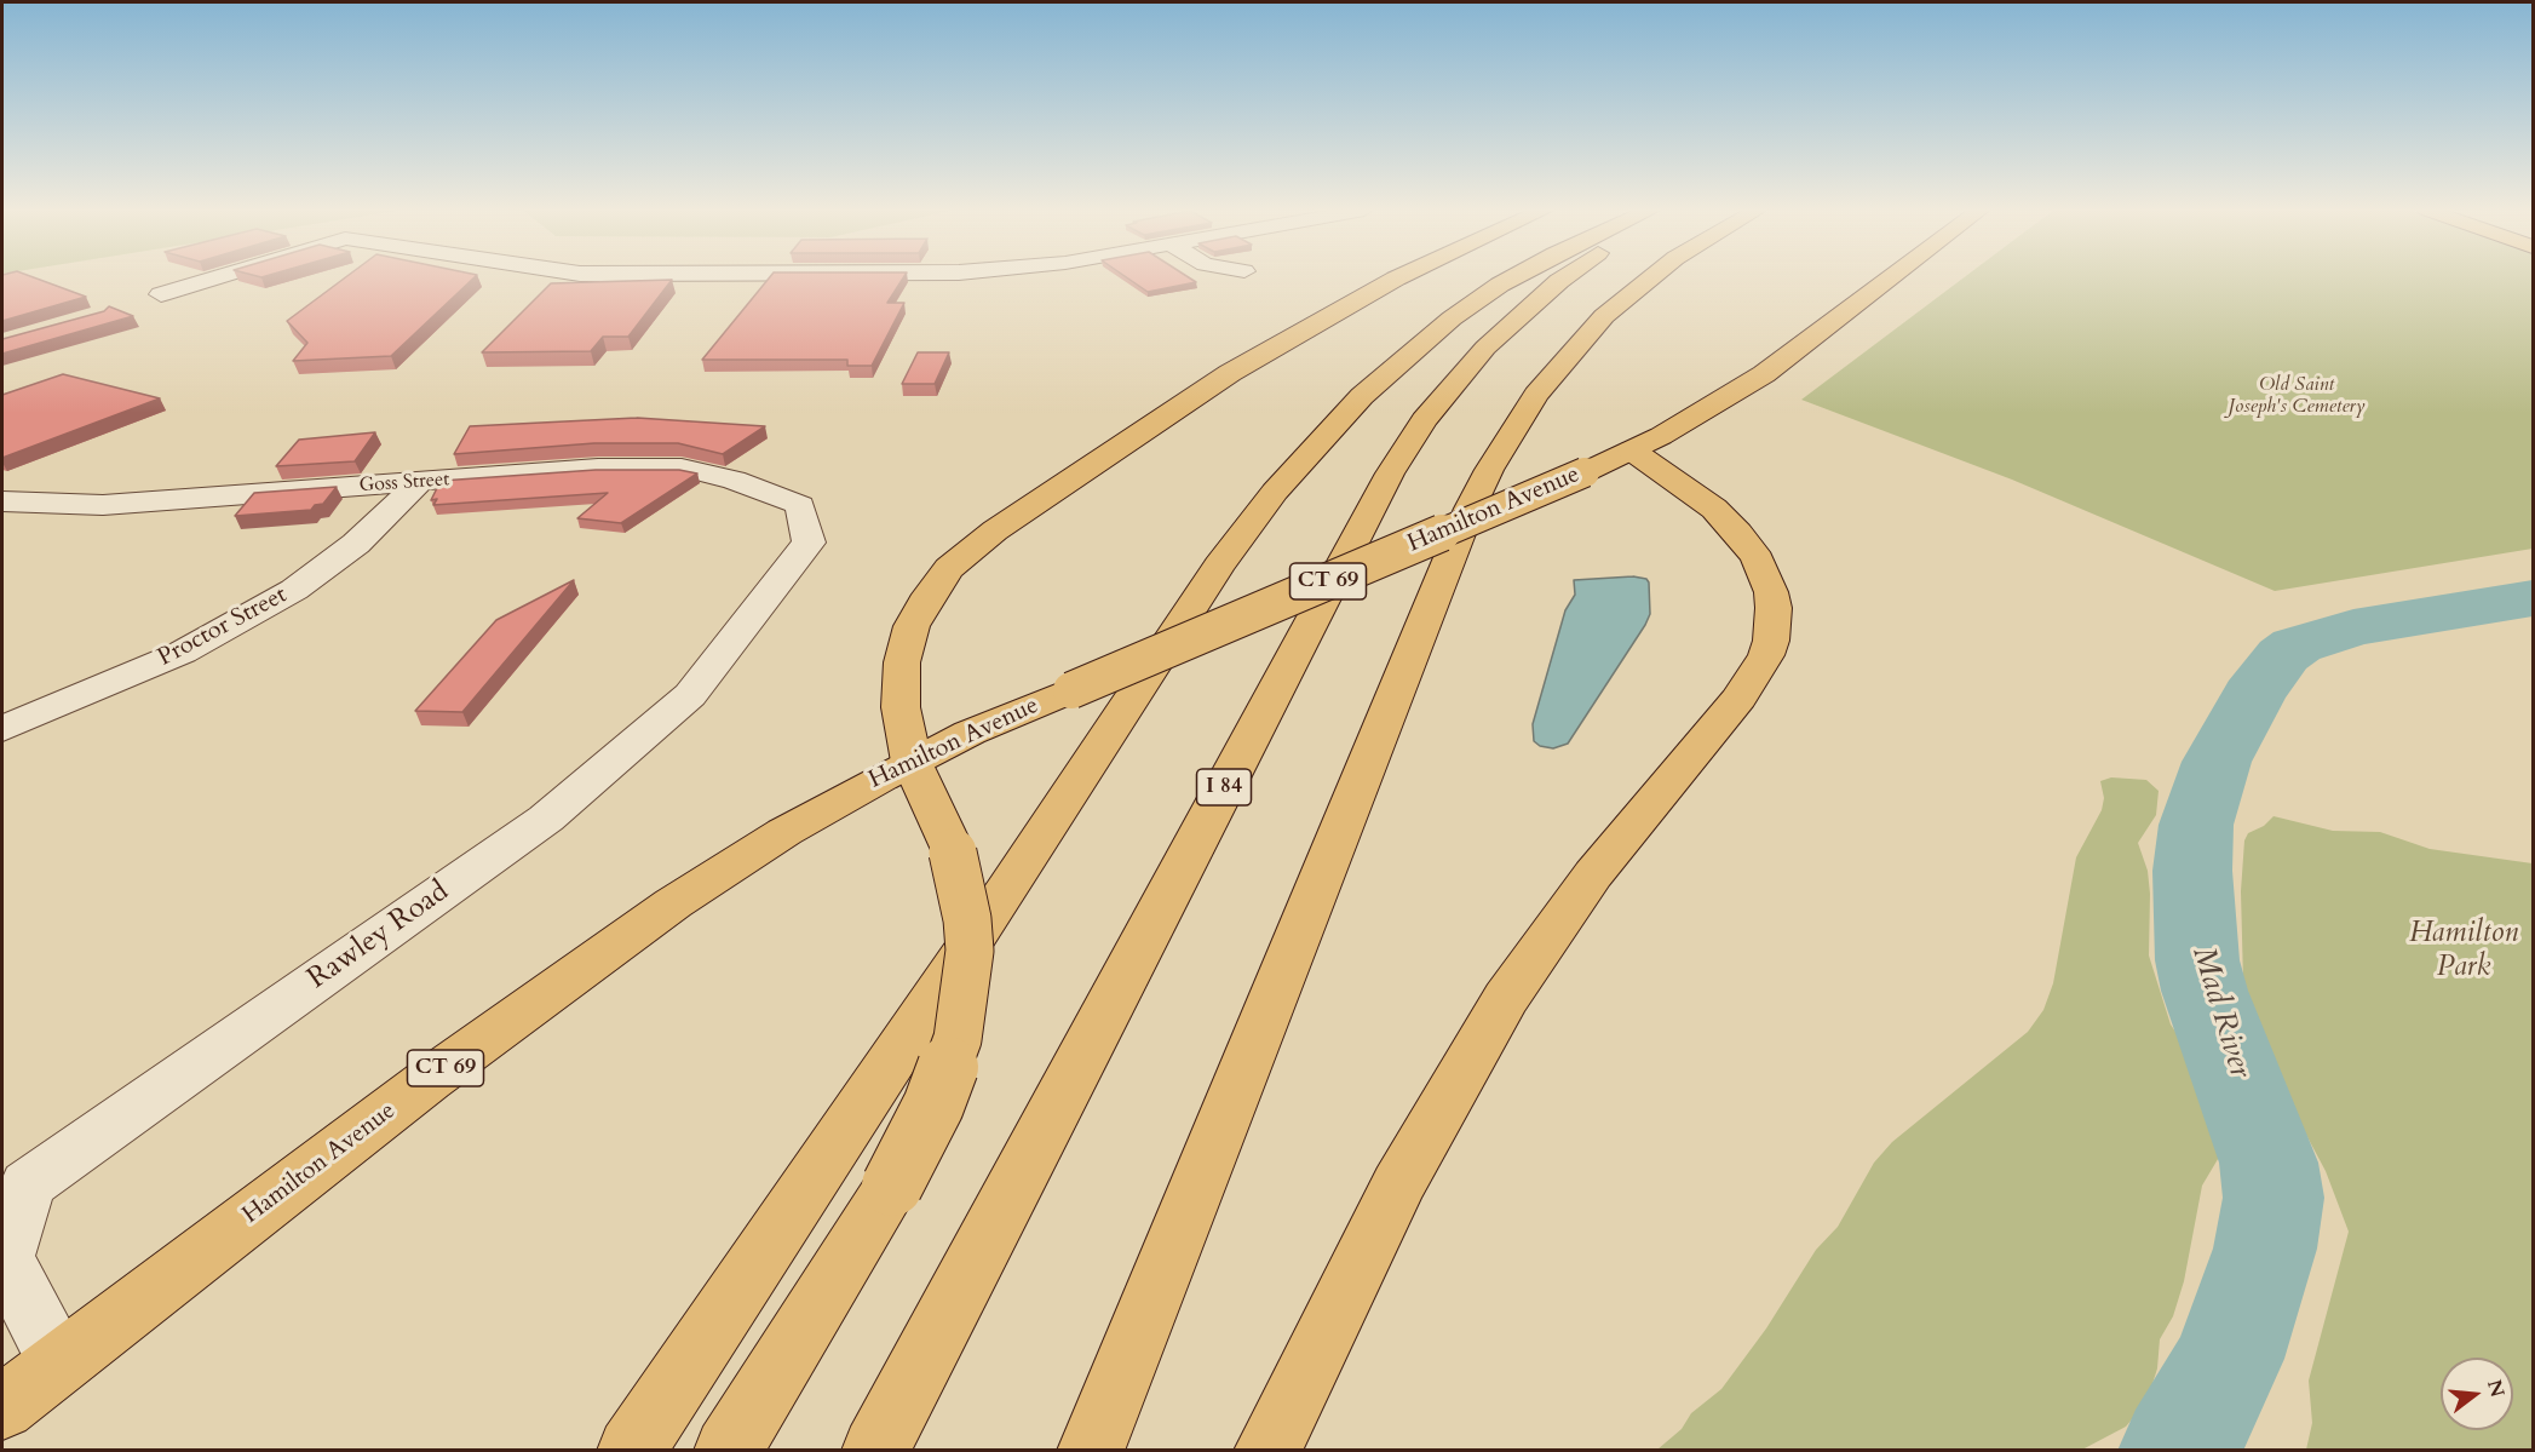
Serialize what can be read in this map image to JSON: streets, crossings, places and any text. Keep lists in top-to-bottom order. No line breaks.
{"streets":{"main road":["Hamilton Avenue","CT 69","I 84"],"street":["Goss Street","Proctor Street","Rawley Road"]},"crossings":[["Goss Street","Proctor Street"],["Goss Street","Rawley Road"],["Hamilton Avenue","Rawley Road"]],"water":["Mad River"],"parks":["Old Saint Joseph's Cemetery","Hamilton Park"],"north":"right"}
